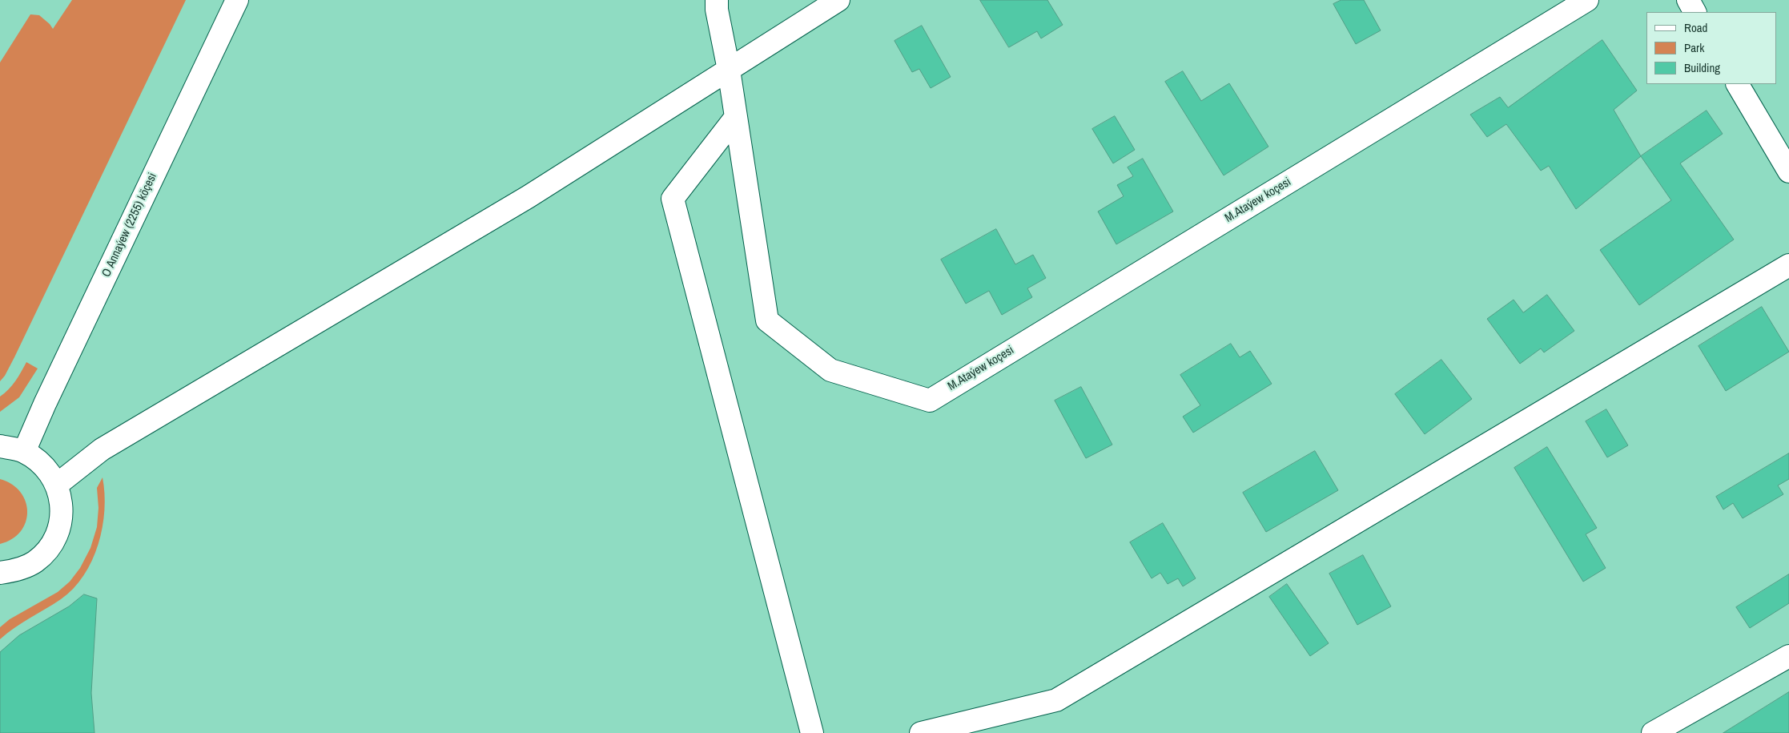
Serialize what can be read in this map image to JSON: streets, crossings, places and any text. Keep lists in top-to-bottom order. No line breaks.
{"streets":{"street":["M.Ataýew koçesi","O Annaýew (2255) köçesi"]},"legend":["Road","Park","Building"]}
